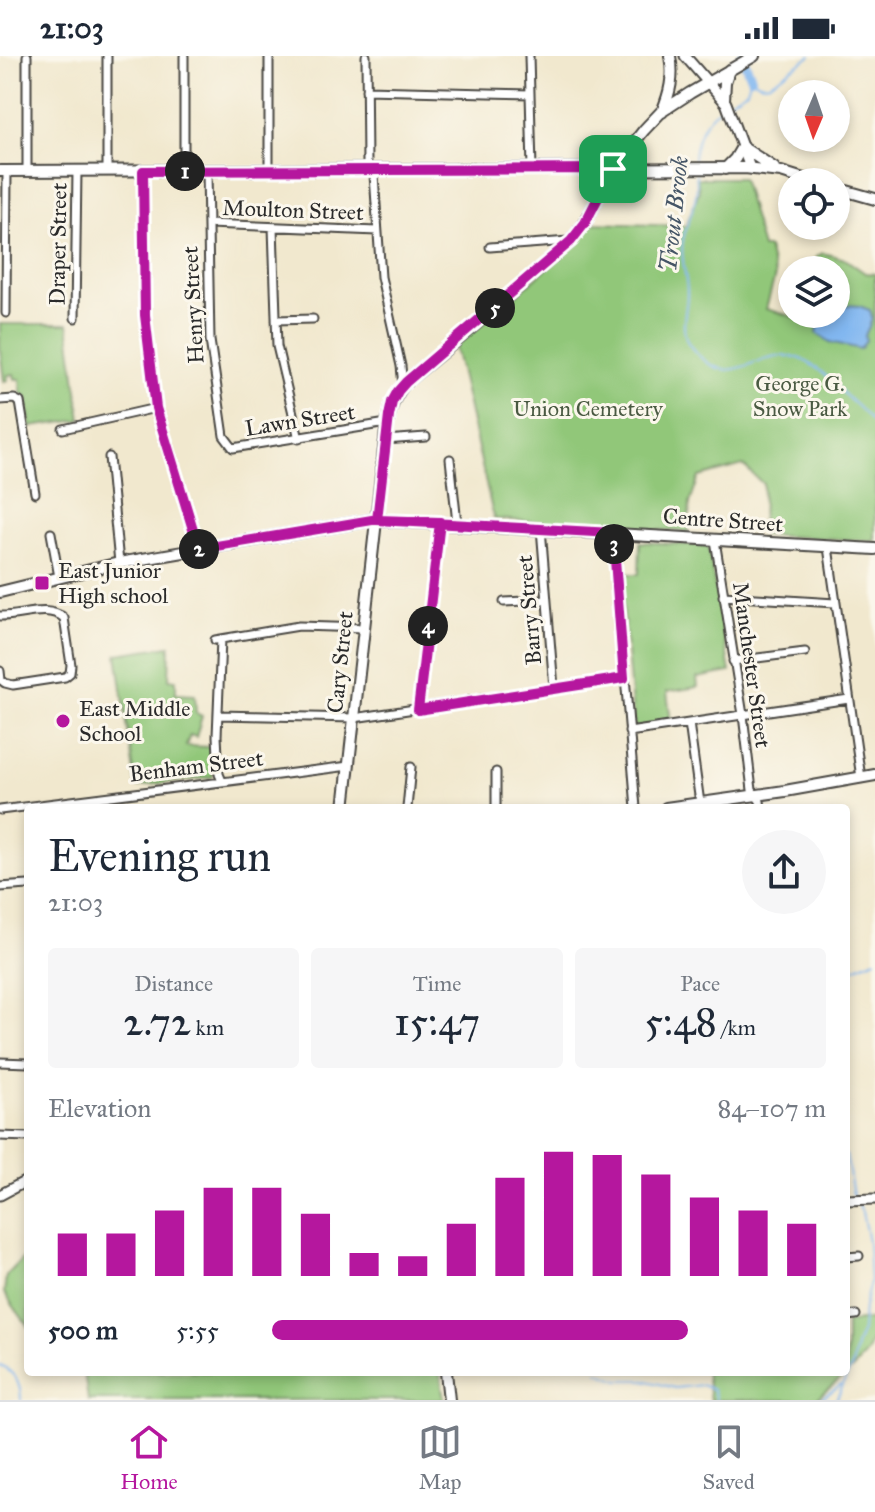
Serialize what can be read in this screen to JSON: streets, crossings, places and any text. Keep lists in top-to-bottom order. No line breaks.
{"streets":{"main road":["Centre Street","Cary Street"],"street":["Moulton Street","Draper Street","Henry Street","Lawn Street","Barry Street","Manchester Street","Benham Street"]},"crossings":[["Moulton Street","Henry Street"],["Henry Street","Lawn Street"],["Lawn Street","Cary Street"],["Centre Street","Barry Street"],["Centre Street","Cary Street"],["Centre Street","Manchester Street"],["Cary Street","Benham Street"]],"water":["Trout Brook"],"parks":["George G. Snow Park","Union Cemetery"],"places":{"transit":["East Junior High school"],"other":["East Middle School"]},"north":"bottom","page":{"status":"21:03","pins":["1","5","3","2","4"],"heading":["Evening run","21:03"],"stats":[["Distance","2.72 km"],["Time","15:47"],["Pace","5:48 /km"]],"chart":["Elevation","84–107 m"],"list":[{"name":"500 m","note":"5:55"}],"tabs":["Home","Map","Saved"]}}
